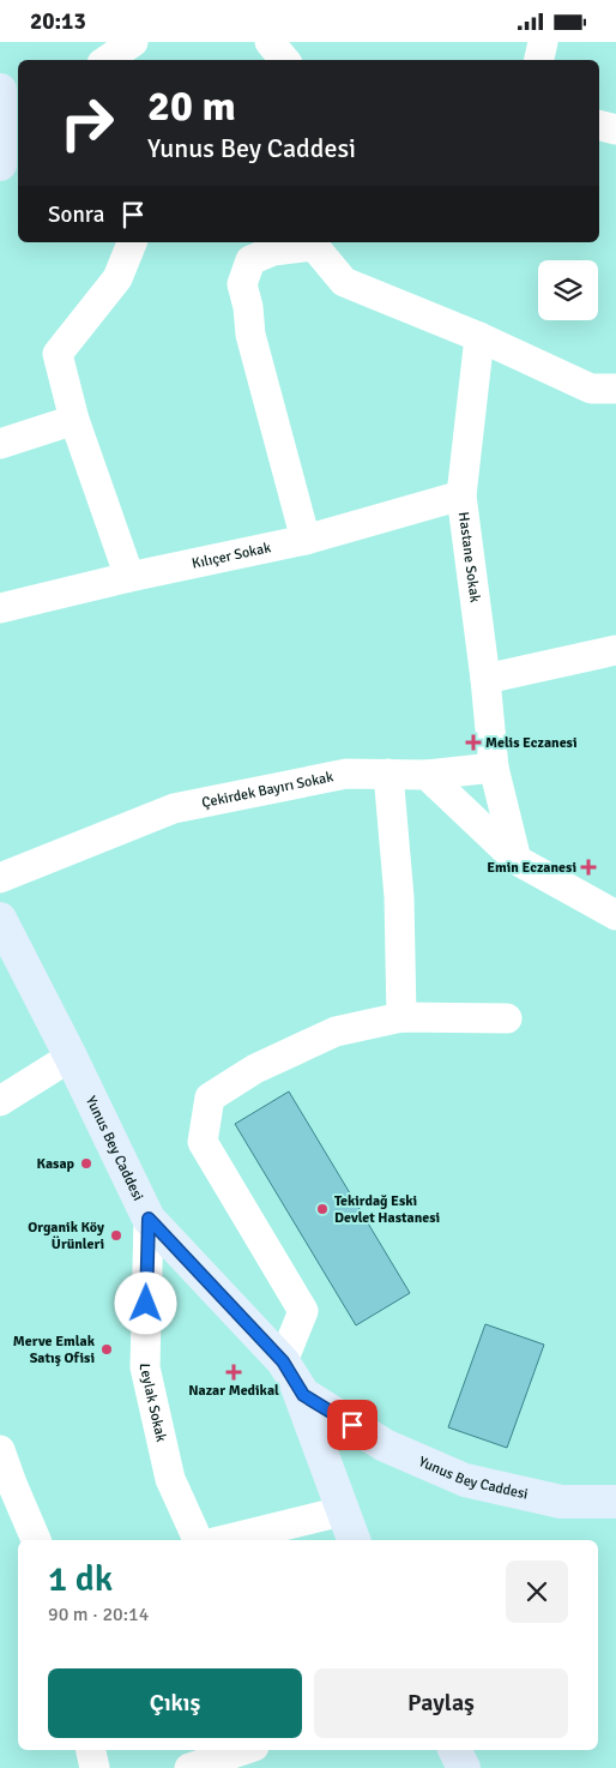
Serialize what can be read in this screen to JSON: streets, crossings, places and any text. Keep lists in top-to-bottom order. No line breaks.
{"streets":{"street":["Kılıçer Sokak","Hastane Sokak","Çekirdek Bayırı Sokak","Yunus Bey Caddesi","Leylak Sokak"]},"crossings":[["Kılıçer Sokak","Hastane Sokak"],["Hastane Sokak","Çekirdek Bayırı Sokak"],["Yunus Bey Caddesi","Leylak Sokak"]],"places":{"health":["Melis Eczanesi","Emin Eczanesi","Nazar Medikal"],"other":["Kasap","Tekirdağ Eski Devlet Hastanesi","Organik Köy Ürünleri","Merve Emlak Satış Ofisi"]},"page":{"status":"20:13","turn":["20 m","Yunus Bey Caddesi"],"then":"Sonra","heading":["1 dk","90 m · 20:14"],"buttons":["Çıkış","Paylaş"]}}
